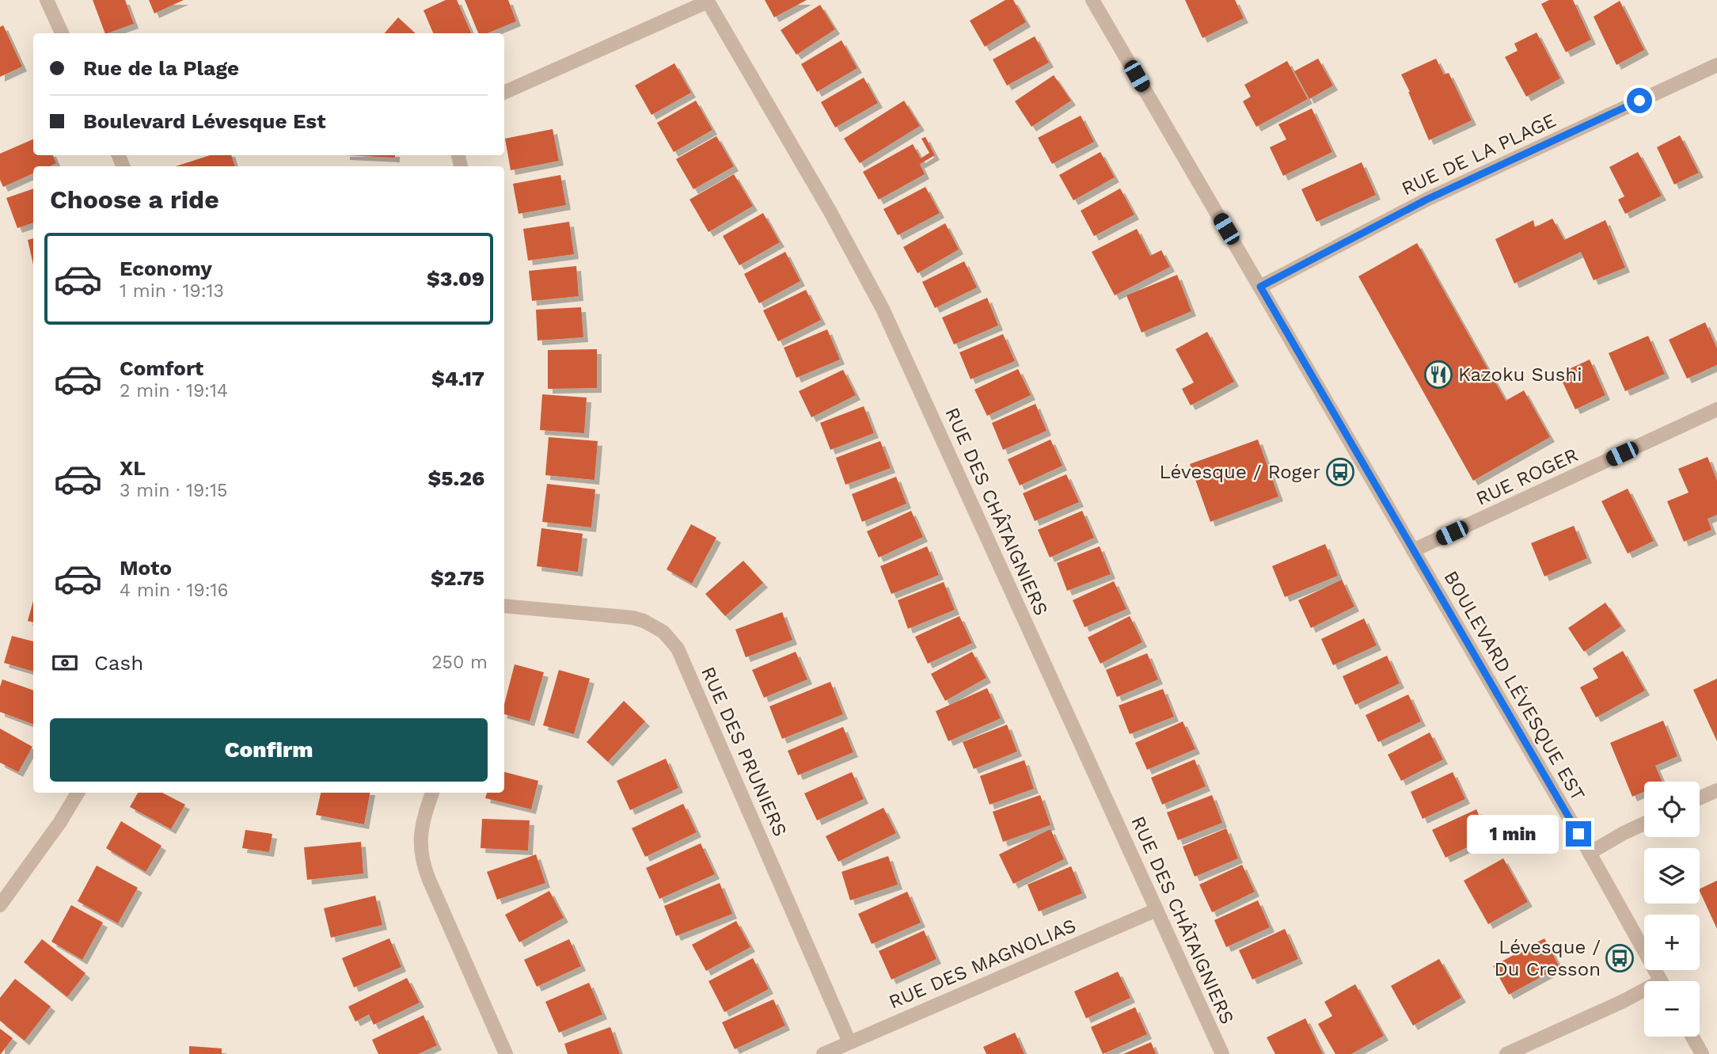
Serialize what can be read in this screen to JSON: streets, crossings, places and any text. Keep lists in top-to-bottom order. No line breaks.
{"streets":{"street":["RUE DE LA PLAGE","RUE ROGER","RUE DES CHÂTAIGNIERS","BOULEVARD LÉVESQUE EST","RUE DES PRUNIERS","RUE DES MAGNOLIAS"]},"crossings":[["RUE DE LA PLAGE","BOULEVARD LÉVESQUE EST"],["RUE ROGER","BOULEVARD LÉVESQUE EST"],["RUE DES CHÂTAIGNIERS","RUE DES MAGNOLIAS"],["RUE DES PRUNIERS","RUE DES MAGNOLIAS"]],"places":{"restaurant":["Kazoku Sushi"],"bus stop":["Lévesque / Roger","Lévesque / Du Cresson"]},"page":{"banner":["Rue de la Plage","Boulevard Lévesque Est"],"heading":"Choose a ride","list":[{"name":"Economy","note":"1 min · 19:13","value":"$3.09"},{"name":"Comfort","note":"2 min · 19:14","value":"$4.17"},{"name":"XL","note":"3 min · 19:15","value":"$5.26"},{"name":"Moto","note":"4 min · 19:16","value":"$2.75"}],"pay":["Cash","250 m"],"buttons":"Confirm","map_buttons":["+","−"],"bubble":"1 min"}}
